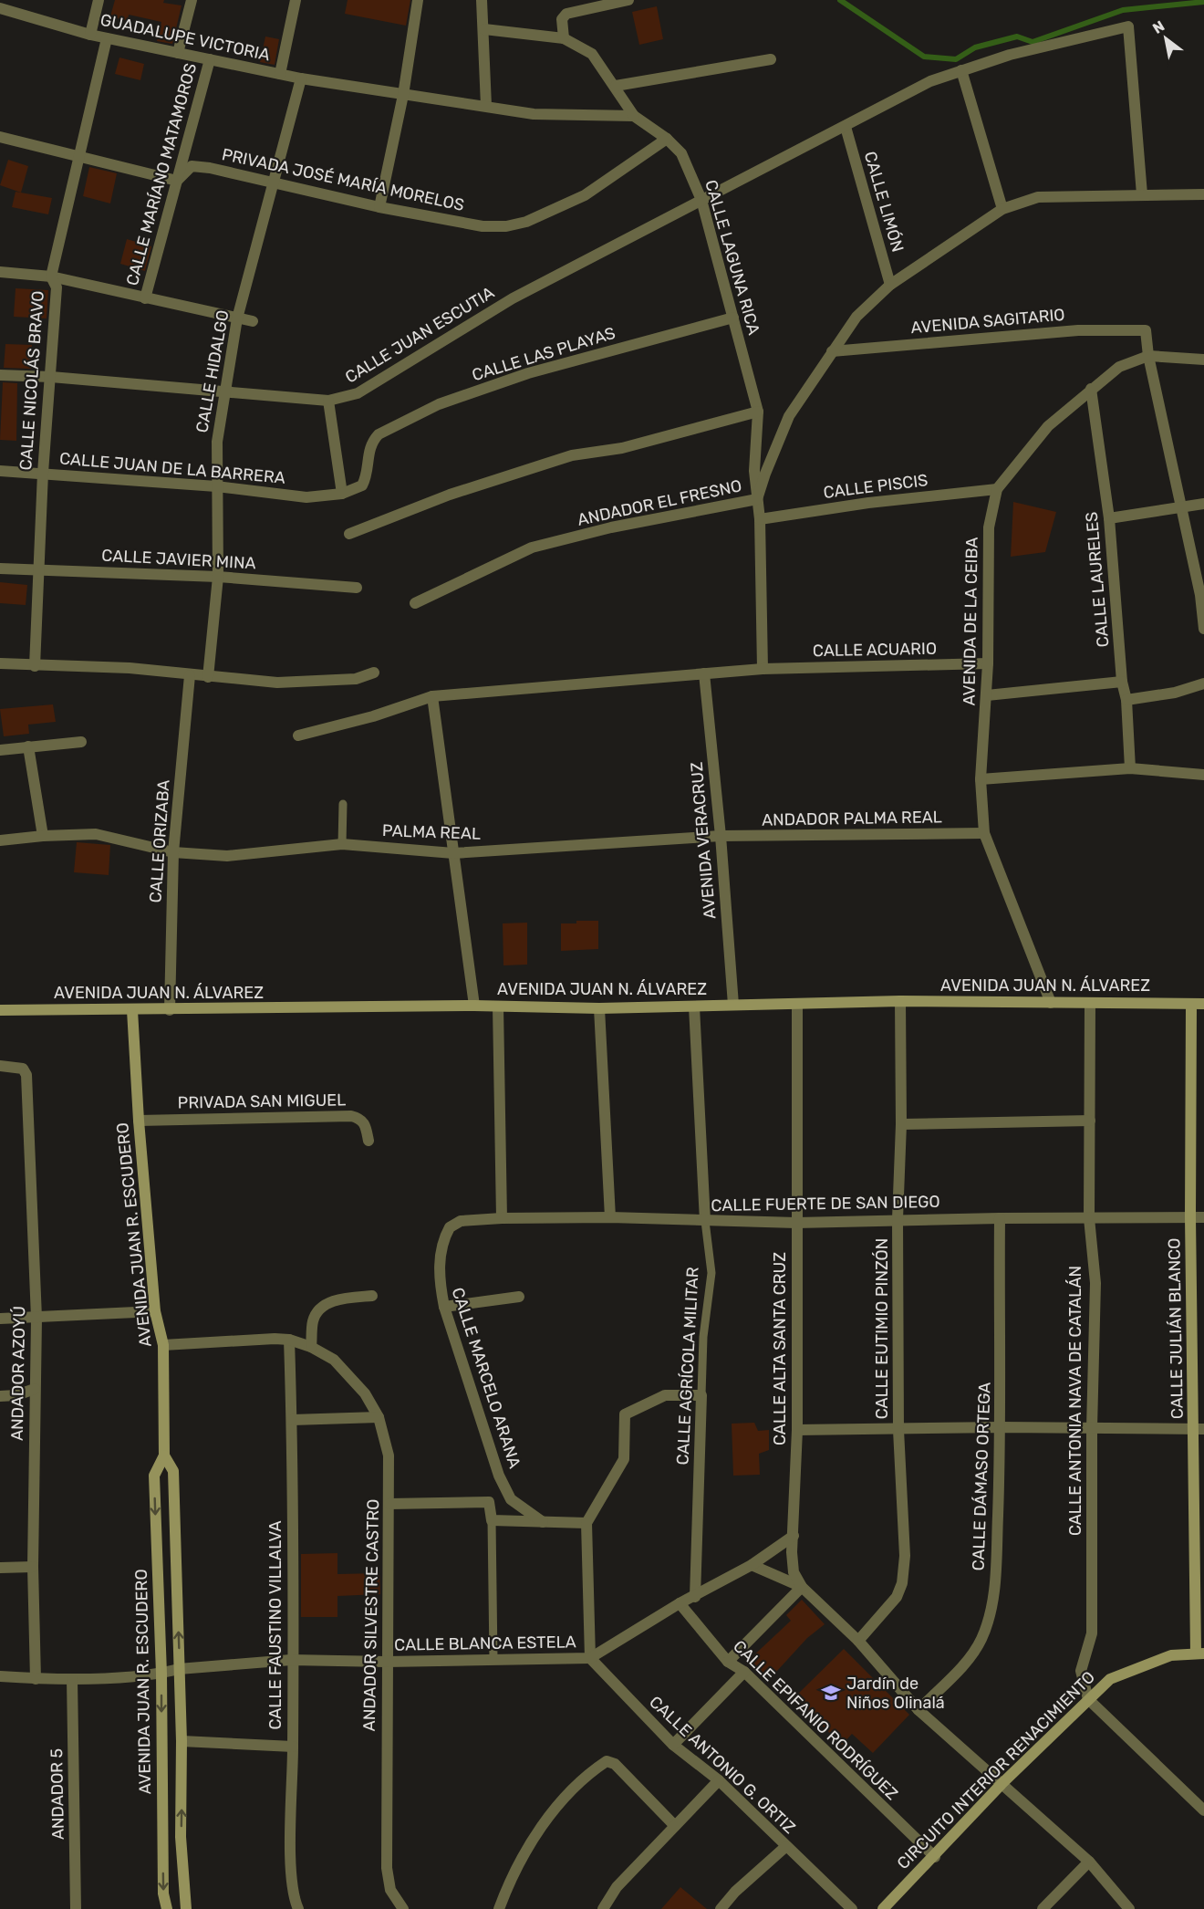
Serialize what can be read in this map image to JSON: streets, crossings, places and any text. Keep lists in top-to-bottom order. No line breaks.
{"streets":{"main road":["AVENIDA JUAN N. ÁLVAREZ","AVENIDA JUAN R. ESCUDERO","CALLE JULIÁN BLANCO","CIRCUITO INTERIOR RENACIMIENTO"],"street":["GUADALUPE VICTORIA","CALLE MARÍANO MATAMOROS","PRIVADA JOSÉ MARÍA MORELOS","CALLE LIMÓN","CALLE LAGUNA RICA","AVENIDA SAGITARIO","CALLE JUAN ESCUTIA","CALLE LAS PLAYAS","CALLE HIDALGO","CALLE NICOLÁS BRAVO","CALLE JUAN DE LA BARRERA","CALLE PISCIS","ANDADOR EL FRESNO","CALLE JAVIER MINA","CALLE LAURELES","AVENIDA DE LA CEIBA","CALLE ACUARIO","ANDADOR PALMA REAL","PALMA REAL","AVENIDA VERACRUZ","CALLE ORIZABA","PRIVADA SAN MIGUEL","CALLE FUERTE DE SAN DIEGO","CALLE EUTIMIO PINZÓN","CALLE ALTA SANTA CRUZ","CALLE AGRÍCOLA MILITAR","ANDADOR AZOYÚ","CALLE MARCELO ARANA","CALLE ANTONIA NAVA DE CATALÁN","CALLE DÁMASO ORTEGA","ANDADOR SILVESTRE CASTRO","CALLE FAUSTINO VILLALVA","CALLE BLANCA ESTELA","CALLE EPIFANIO RODRÍGUEZ","CALLE ANTONIO G. ORTIZ","ANDADOR 5"]},"crossings":[["GUADALUPE VICTORIA","CALLE MARÍANO MATAMOROS"],["GUADALUPE VICTORIA","CALLE HIDALGO"],["GUADALUPE VICTORIA","CALLE NICOLÁS BRAVO"],["CALLE MARÍANO MATAMOROS","PRIVADA JOSÉ MARÍA MORELOS"],["PRIVADA JOSÉ MARÍA MORELOS","CALLE LAGUNA RICA"],["PRIVADA JOSÉ MARÍA MORELOS","CALLE HIDALGO"],["CALLE LIMÓN","CALLE JUAN ESCUTIA"],["CALLE LIMÓN","ANDADOR EL FRESNO"],["CALLE LAGUNA RICA","CALLE JUAN ESCUTIA"],["CALLE LAGUNA RICA","CALLE LAS PLAYAS"],["CALLE LAGUNA RICA","CALLE PISCIS"],["CALLE LAGUNA RICA","ANDADOR EL FRESNO"],["CALLE LAGUNA RICA","CALLE ACUARIO"],["AVENIDA SAGITARIO","ANDADOR EL FRESNO"],["AVENIDA SAGITARIO","AVENIDA DE LA CEIBA"],["CALLE JUAN ESCUTIA","CALLE HIDALGO"],["CALLE JUAN ESCUTIA","CALLE NICOLÁS BRAVO"],["CALLE JUAN ESCUTIA","ANDADOR EL FRESNO"],["CALLE LAS PLAYAS","CALLE JUAN DE LA BARRERA"],["CALLE HIDALGO","CALLE JUAN DE LA BARRERA"],["CALLE HIDALGO","CALLE JAVIER MINA"],["CALLE NICOLÁS BRAVO","CALLE JUAN DE LA BARRERA"],["CALLE NICOLÁS BRAVO","CALLE JAVIER MINA"],["CALLE PISCIS","AVENIDA DE LA CEIBA"],["CALLE LAURELES","AVENIDA DE LA CEIBA"],["AVENIDA DE LA CEIBA","CALLE ACUARIO"],["AVENIDA DE LA CEIBA","ANDADOR PALMA REAL"],["AVENIDA DE LA CEIBA","AVENIDA JUAN N. ÁLVAREZ"],["CALLE ACUARIO","AVENIDA VERACRUZ"],["ANDADOR PALMA REAL","PALMA REAL"],["ANDADOR PALMA REAL","AVENIDA VERACRUZ"],["PALMA REAL","AVENIDA VERACRUZ"],["PALMA REAL","CALLE ORIZABA"],["AVENIDA VERACRUZ","AVENIDA JUAN N. ÁLVAREZ"],["CALLE ORIZABA","AVENIDA JUAN N. ÁLVAREZ"],["AVENIDA JUAN N. ÁLVAREZ","AVENIDA JUAN R. ESCUDERO"],["AVENIDA JUAN N. ÁLVAREZ","CALLE EUTIMIO PINZÓN"],["AVENIDA JUAN N. ÁLVAREZ","CALLE JULIÁN BLANCO"],["AVENIDA JUAN N. ÁLVAREZ","CALLE ALTA SANTA CRUZ"],["AVENIDA JUAN N. ÁLVAREZ","CALLE AGRÍCOLA MILITAR"],["AVENIDA JUAN N. ÁLVAREZ","CALLE ANTONIA NAVA DE CATALÁN"],["PRIVADA SAN MIGUEL","AVENIDA JUAN R. ESCUDERO"],["CALLE FUERTE DE SAN DIEGO","CALLE EUTIMIO PINZÓN"],["CALLE FUERTE DE SAN DIEGO","CALLE JULIÁN BLANCO"],["CALLE FUERTE DE SAN DIEGO","CALLE ALTA SANTA CRUZ"],["CALLE FUERTE DE SAN DIEGO","CALLE AGRÍCOLA MILITAR"],["CALLE FUERTE DE SAN DIEGO","CALLE MARCELO ARANA"],["CALLE FUERTE DE SAN DIEGO","CALLE ANTONIA NAVA DE CATALÁN"],["CALLE FUERTE DE SAN DIEGO","CALLE DÁMASO ORTEGA"],["AVENIDA JUAN R. ESCUDERO","ANDADOR SILVESTRE CASTRO"],["AVENIDA JUAN R. ESCUDERO","CALLE BLANCA ESTELA"],["CALLE JULIÁN BLANCO","CIRCUITO INTERIOR RENACIMIENTO"],["CALLE ALTA SANTA CRUZ","CALLE BLANCA ESTELA"],["CALLE AGRÍCOLA MILITAR","CALLE BLANCA ESTELA"],["ANDADOR AZOYÚ","CALLE BLANCA ESTELA"],["CALLE ANTONIA NAVA DE CATALÁN","CIRCUITO INTERIOR RENACIMIENTO"],["ANDADOR SILVESTRE CASTRO","CALLE FAUSTINO VILLALVA"],["ANDADOR SILVESTRE CASTRO","CALLE BLANCA ESTELA"],["CALLE FAUSTINO VILLALVA","CALLE BLANCA ESTELA"],["CALLE BLANCA ESTELA","CALLE EPIFANIO RODRÍGUEZ"],["CALLE BLANCA ESTELA","CALLE ANTONIO G. ORTIZ"],["CALLE BLANCA ESTELA","ANDADOR 5"],["CALLE EPIFANIO RODRÍGUEZ","CIRCUITO INTERIOR RENACIMIENTO"]],"places":{"school or university":["Jardín de Niños Olinalá"]},"north":"top left"}
